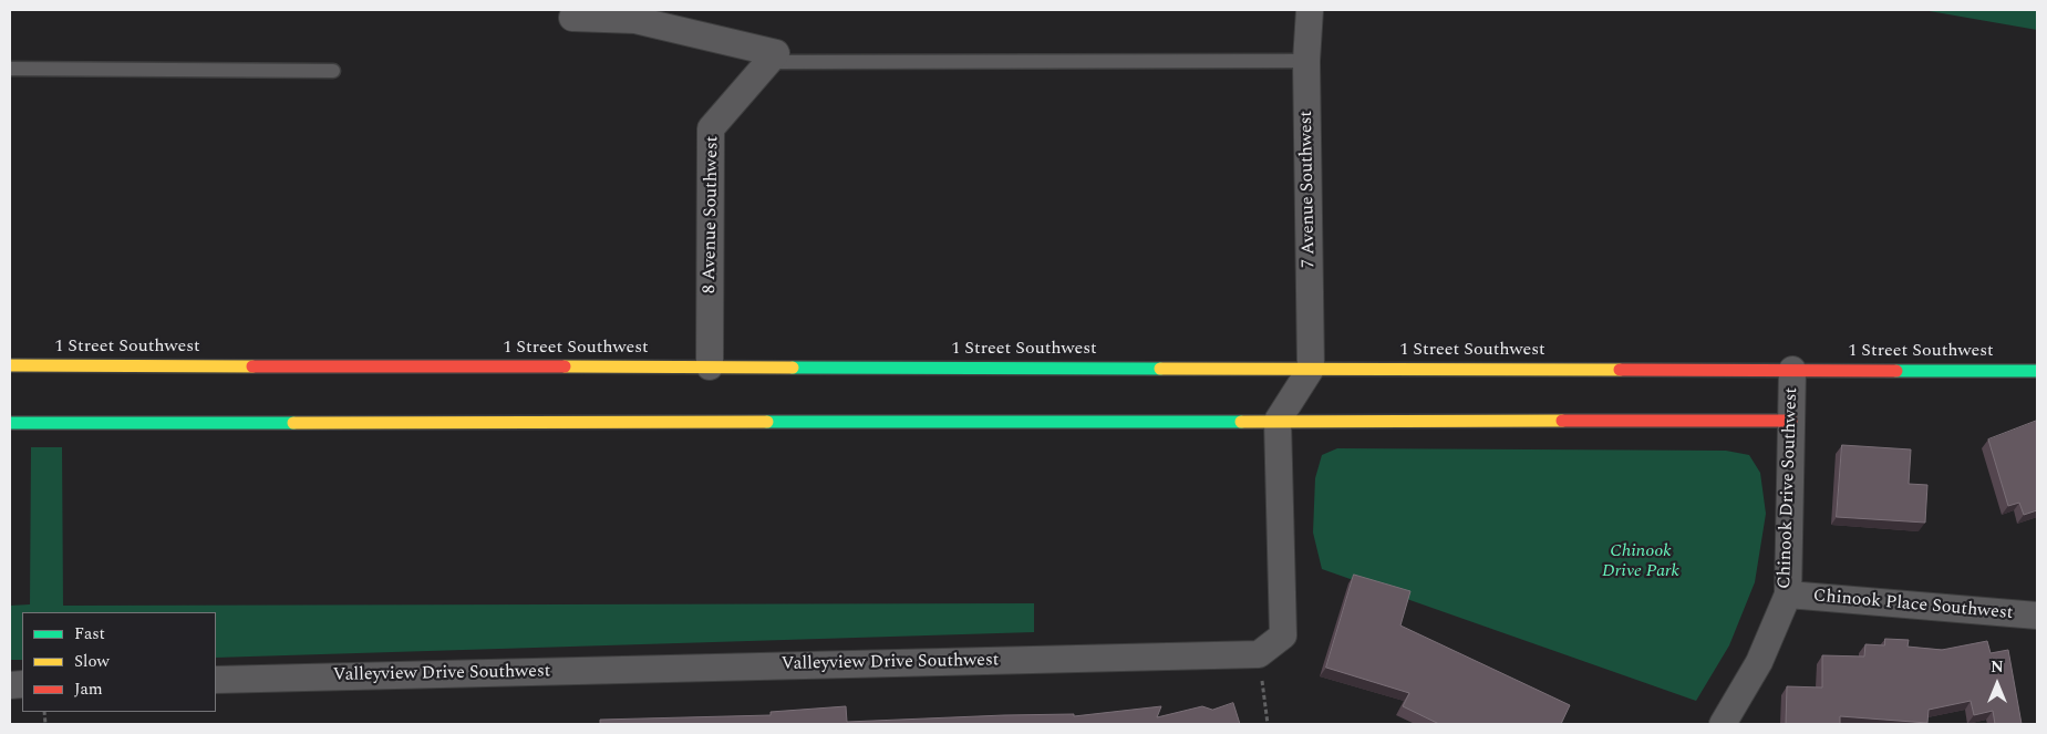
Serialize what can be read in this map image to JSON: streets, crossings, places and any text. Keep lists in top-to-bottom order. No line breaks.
{"streets":{"street":["7 Avenue Southwest","8 Avenue Southwest","1 Street Southwest","Chinook Drive Southwest","Chinook Place Southwest","Valleyview Drive Southwest"]},"crossings":[["7 Avenue Southwest","1 Street Southwest"],["8 Avenue Southwest","1 Street Southwest"],["1 Street Southwest","Chinook Drive Southwest"],["Chinook Drive Southwest","Chinook Place Southwest"]],"parks":["Chinook Drive Park"],"legend":["Fast","Slow","Jam"],"north":"top"}
